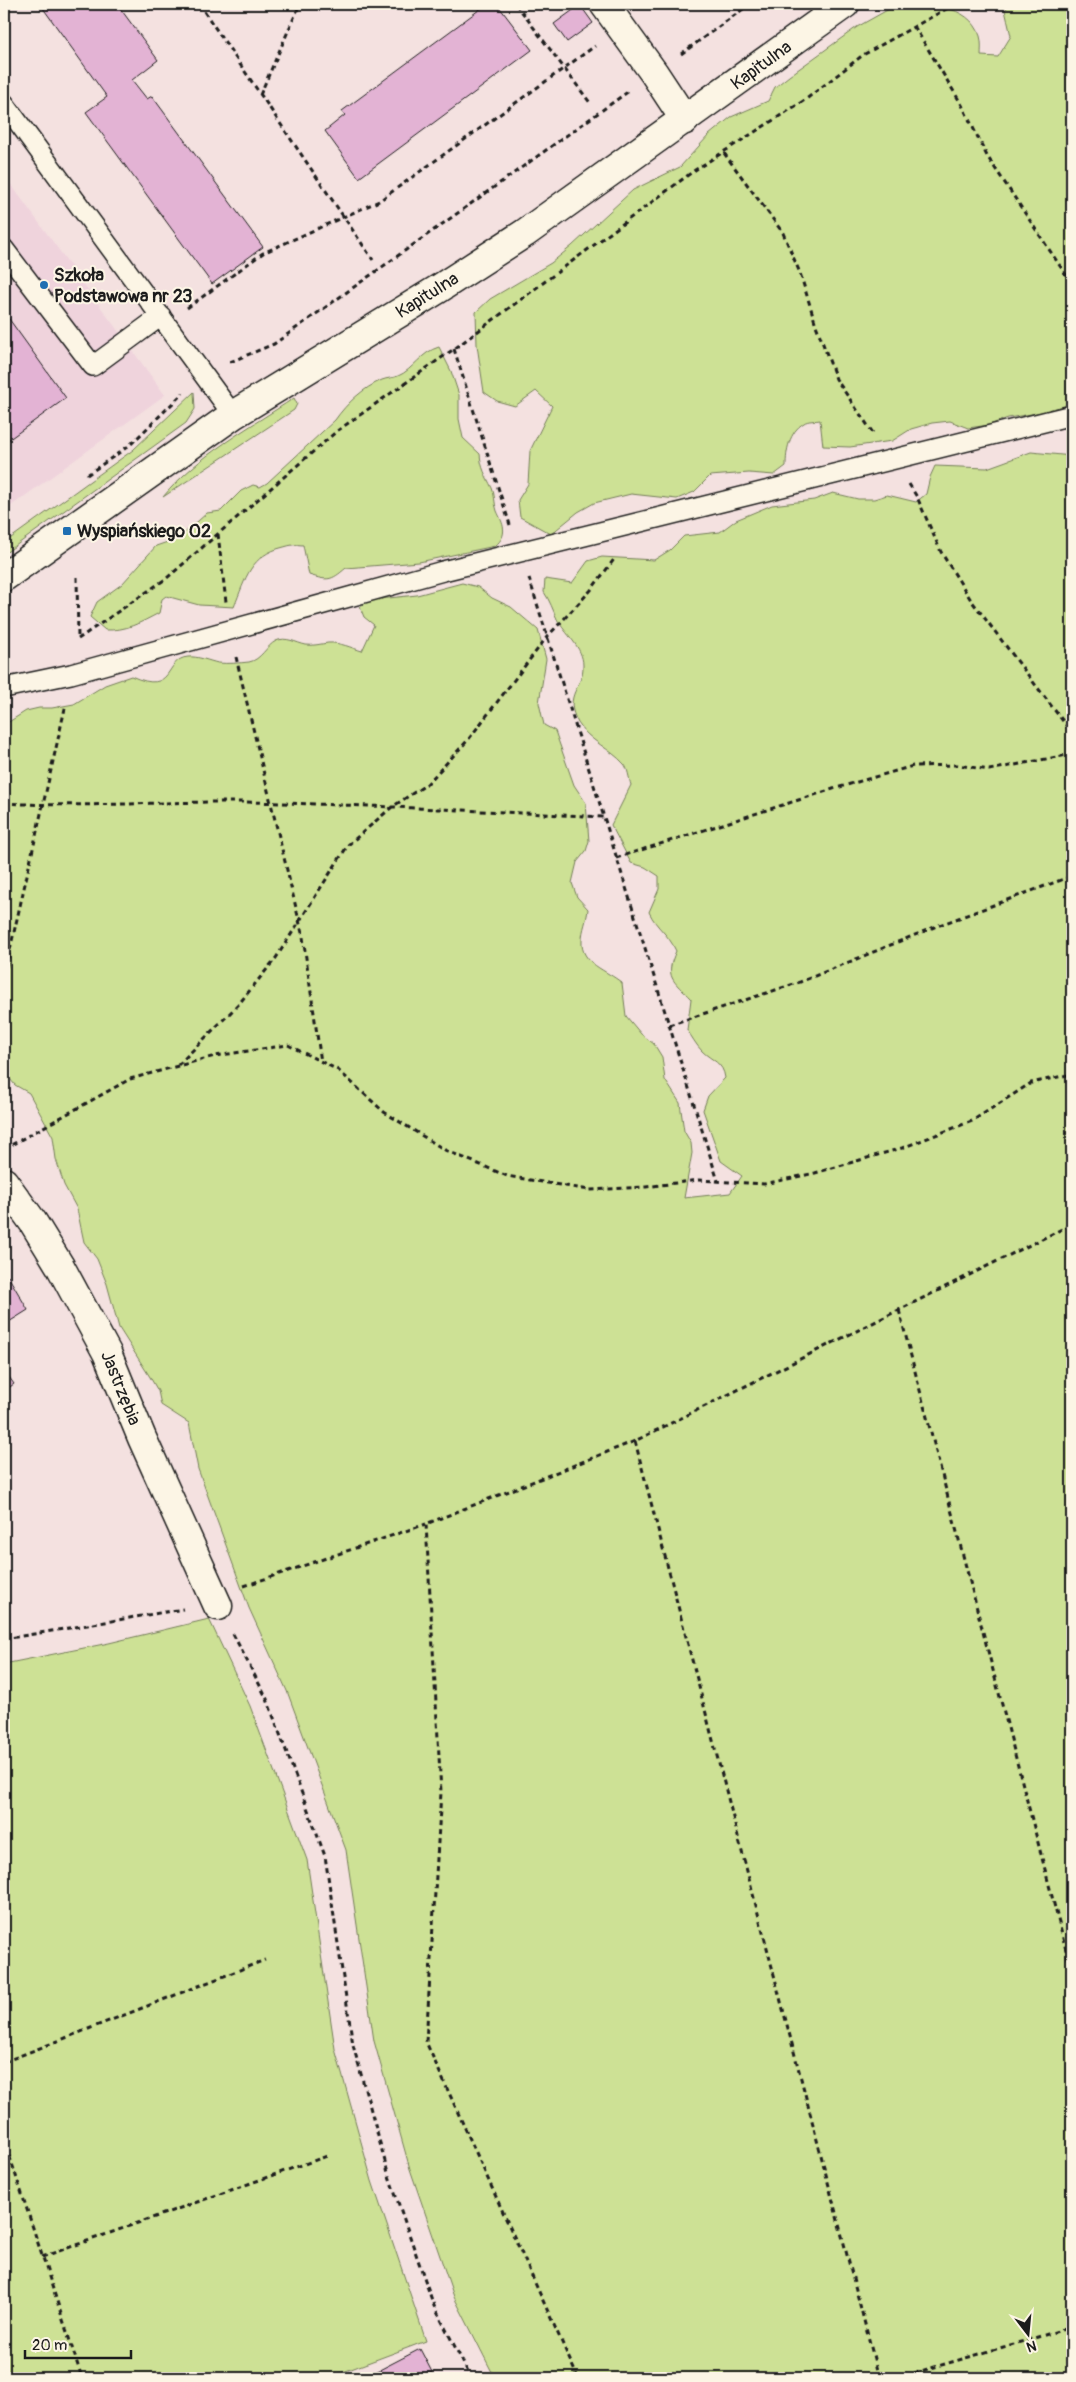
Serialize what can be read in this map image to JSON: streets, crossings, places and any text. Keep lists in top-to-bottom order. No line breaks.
{"streets":{"street":["Kapitulna","Jastrzębia"]},"places":{"other":["Szkoła Podstawowa nr 23"],"transit":["Wyspiańskiego 02"]},"scale_bar":"20 m","north":"bottom"}
